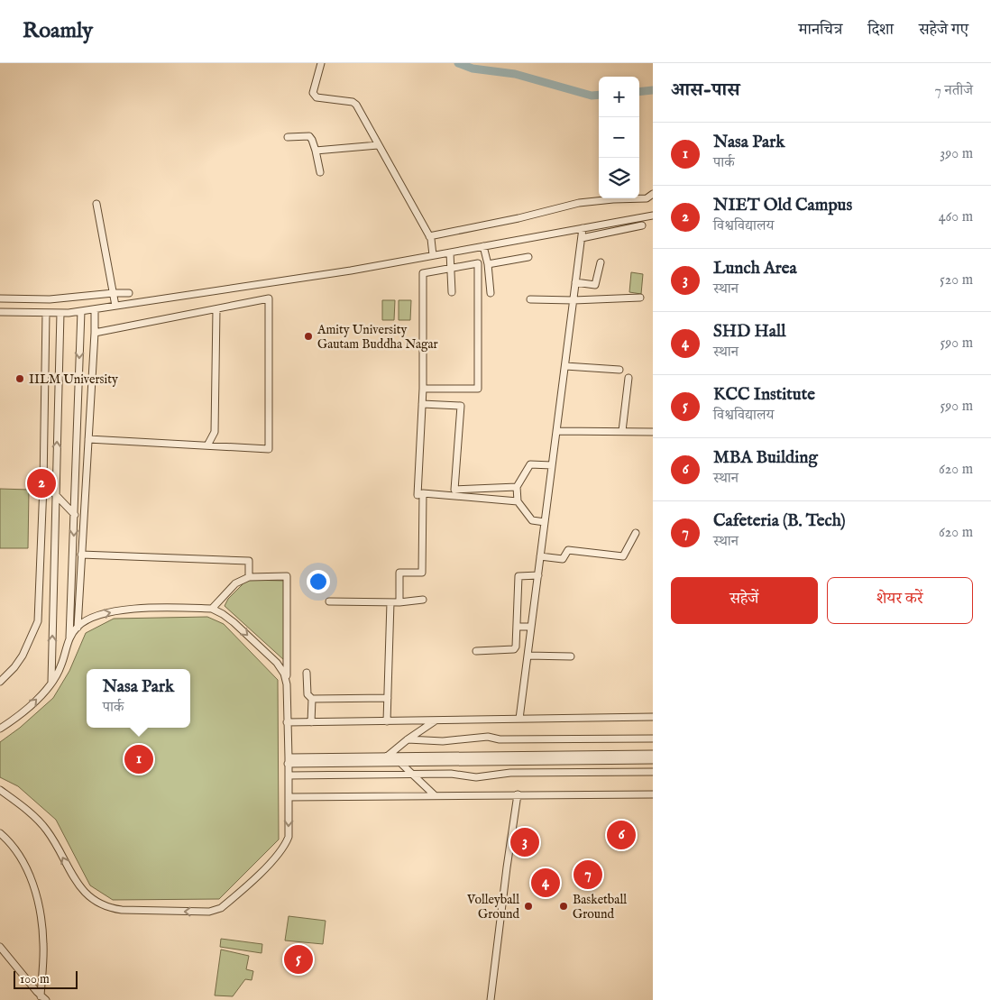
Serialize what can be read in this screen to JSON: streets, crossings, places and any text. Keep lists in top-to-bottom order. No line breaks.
{"places":["Amity University Gautam Buddha Nagar","IILM University","Volleyball Ground","Basketball Ground"],"scale_bar":"100 m","page":{"header":"Roamly","nav":["मानचित्र","दिशा","सहेजे गए"],"heading":["आस-पास","7 नतीजे"],"map_buttons":["+","−"],"list":[{"mark":"1","name":"Nasa Park","note":"पार्क","value":"390 m"},{"mark":"2","name":"NIET Old Campus","note":"विश्वविद्यालय","value":"460 m"},{"mark":"3","name":"Lunch Area","note":"स्थान","value":"520 m"},{"mark":"4","name":"SHD Hall","note":"स्थान","value":"590 m"},{"mark":"5","name":"KCC Institute","note":"विश्वविद्यालय","value":"590 m"},{"mark":"6","name":"MBA Building","note":"स्थान","value":"620 m"},{"mark":"7","name":"Cafeteria (B. Tech)","note":"स्थान","value":"620 m"}],"pins":["2","1","6","3","7","4","5"],"buttons":["सहेजें","शेयर करें"],"popup":["Nasa Park","पार्क"],"scale":"100 m"}}
